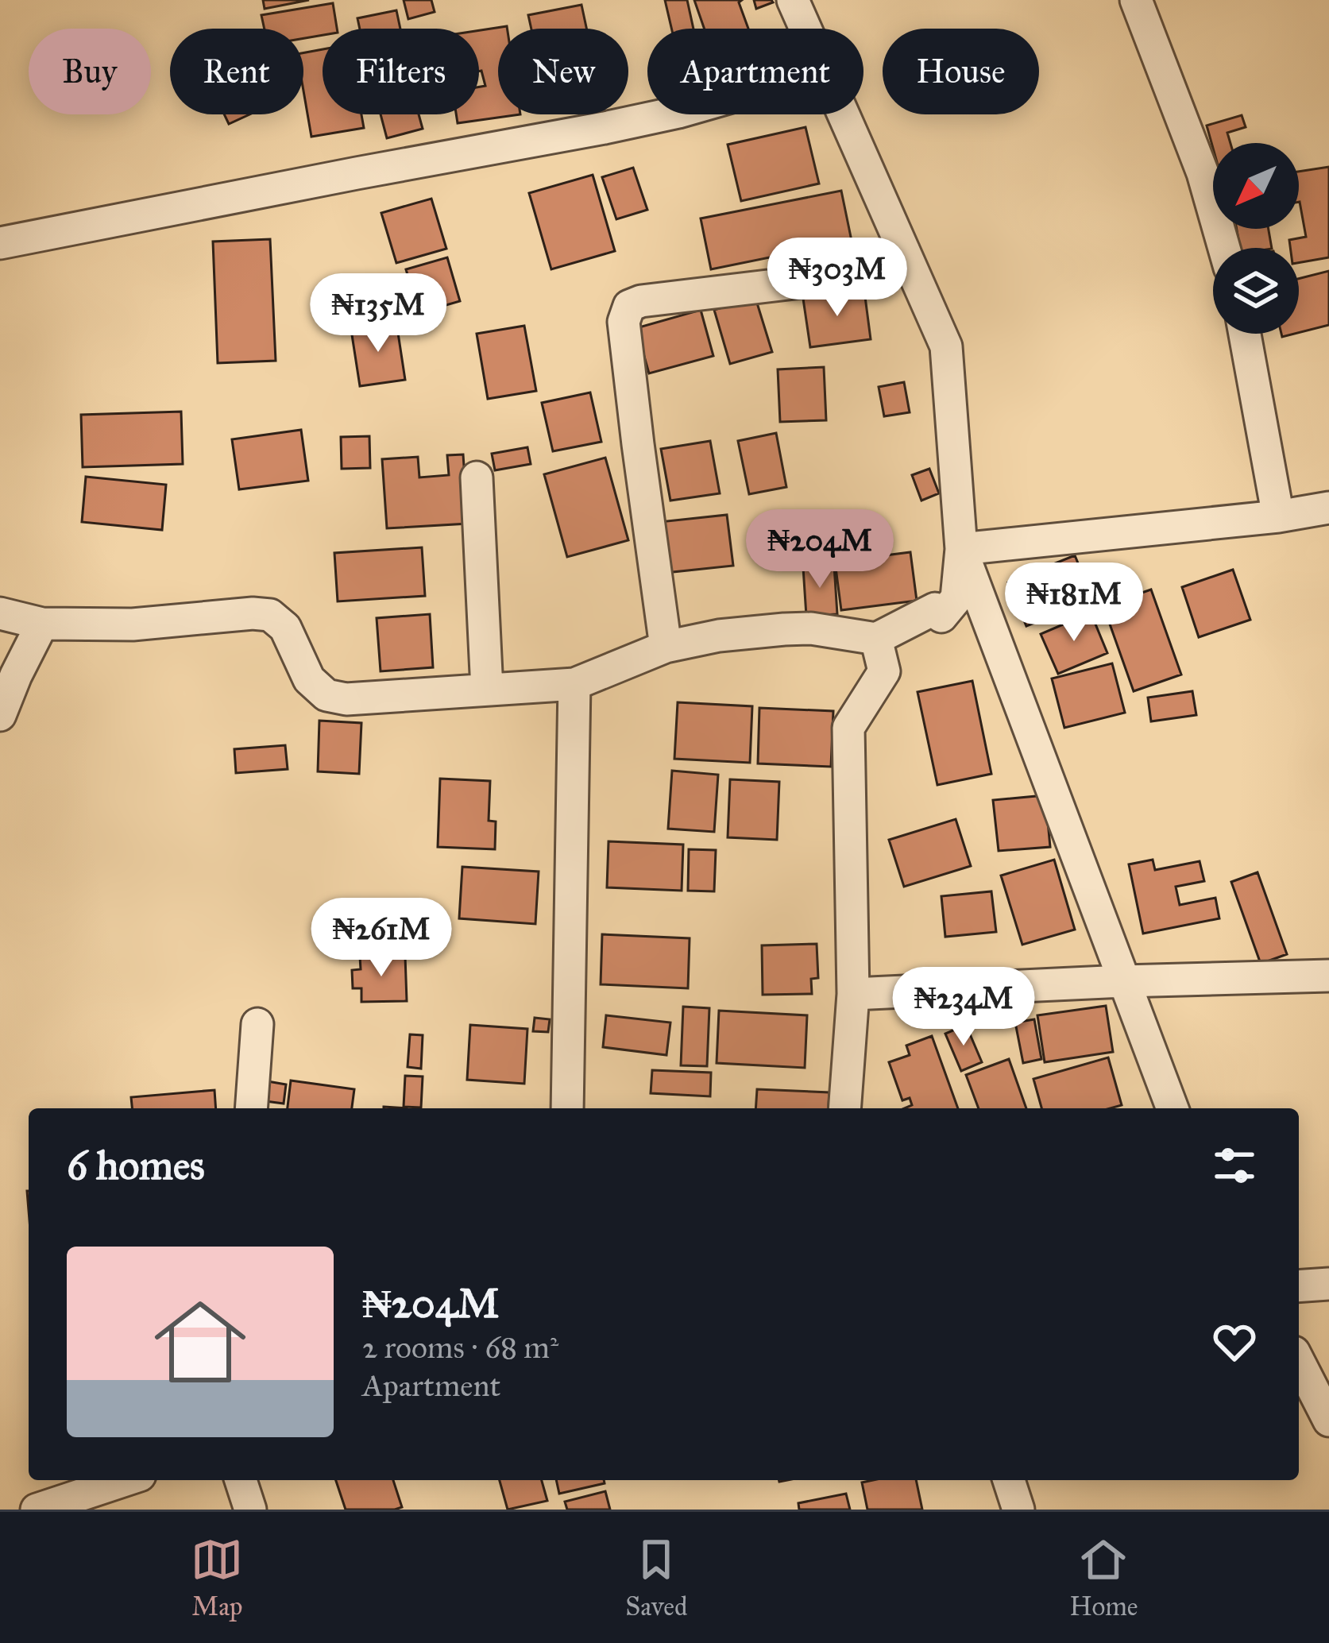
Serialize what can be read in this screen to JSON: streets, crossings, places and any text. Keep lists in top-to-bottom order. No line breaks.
{"north":"bottom left","page":{"chip":["Buy","Rent","Filters","New","Apartment","House"],"price":["₦303M","₦135M","₦204M","₦181M","₦261M","₦234M"],"heading":"6 homes","list":[{"name":"₦204M","note":"2 rooms · 68 m² · Apartment"}],"tabs":["Map","Saved","Home"]}}
